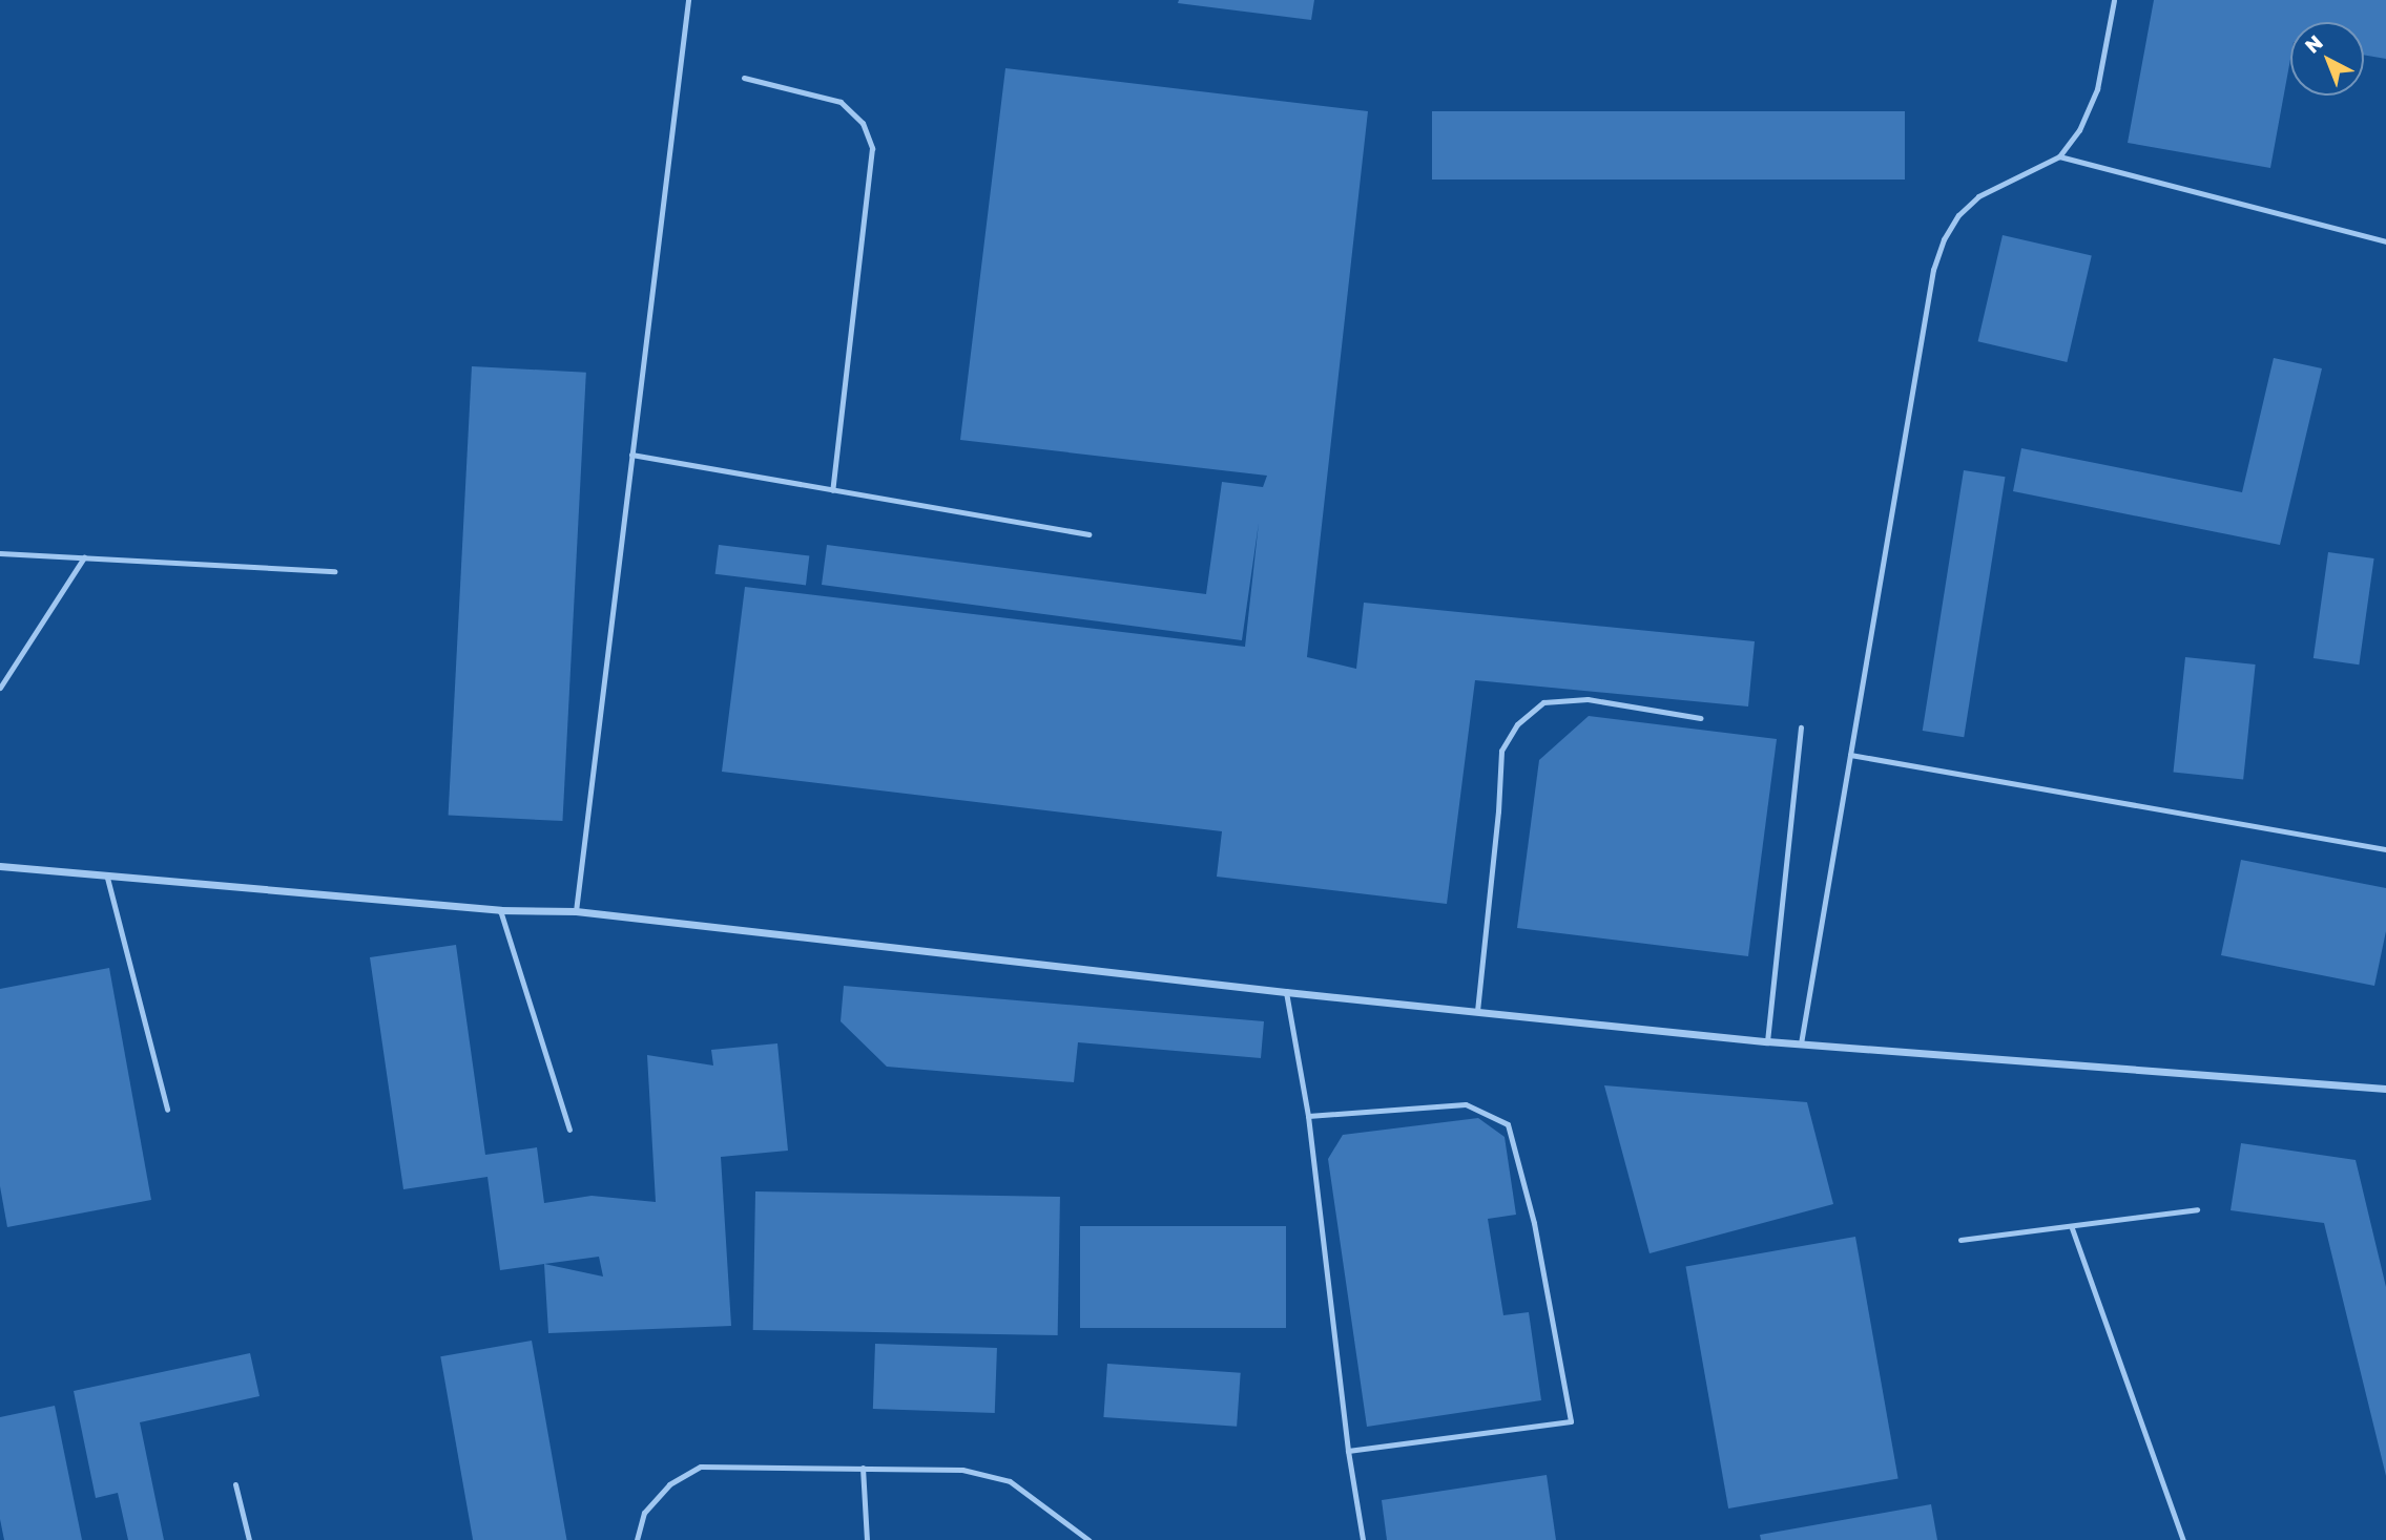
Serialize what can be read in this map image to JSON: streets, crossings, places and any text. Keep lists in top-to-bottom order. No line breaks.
{"north":"top left"}
